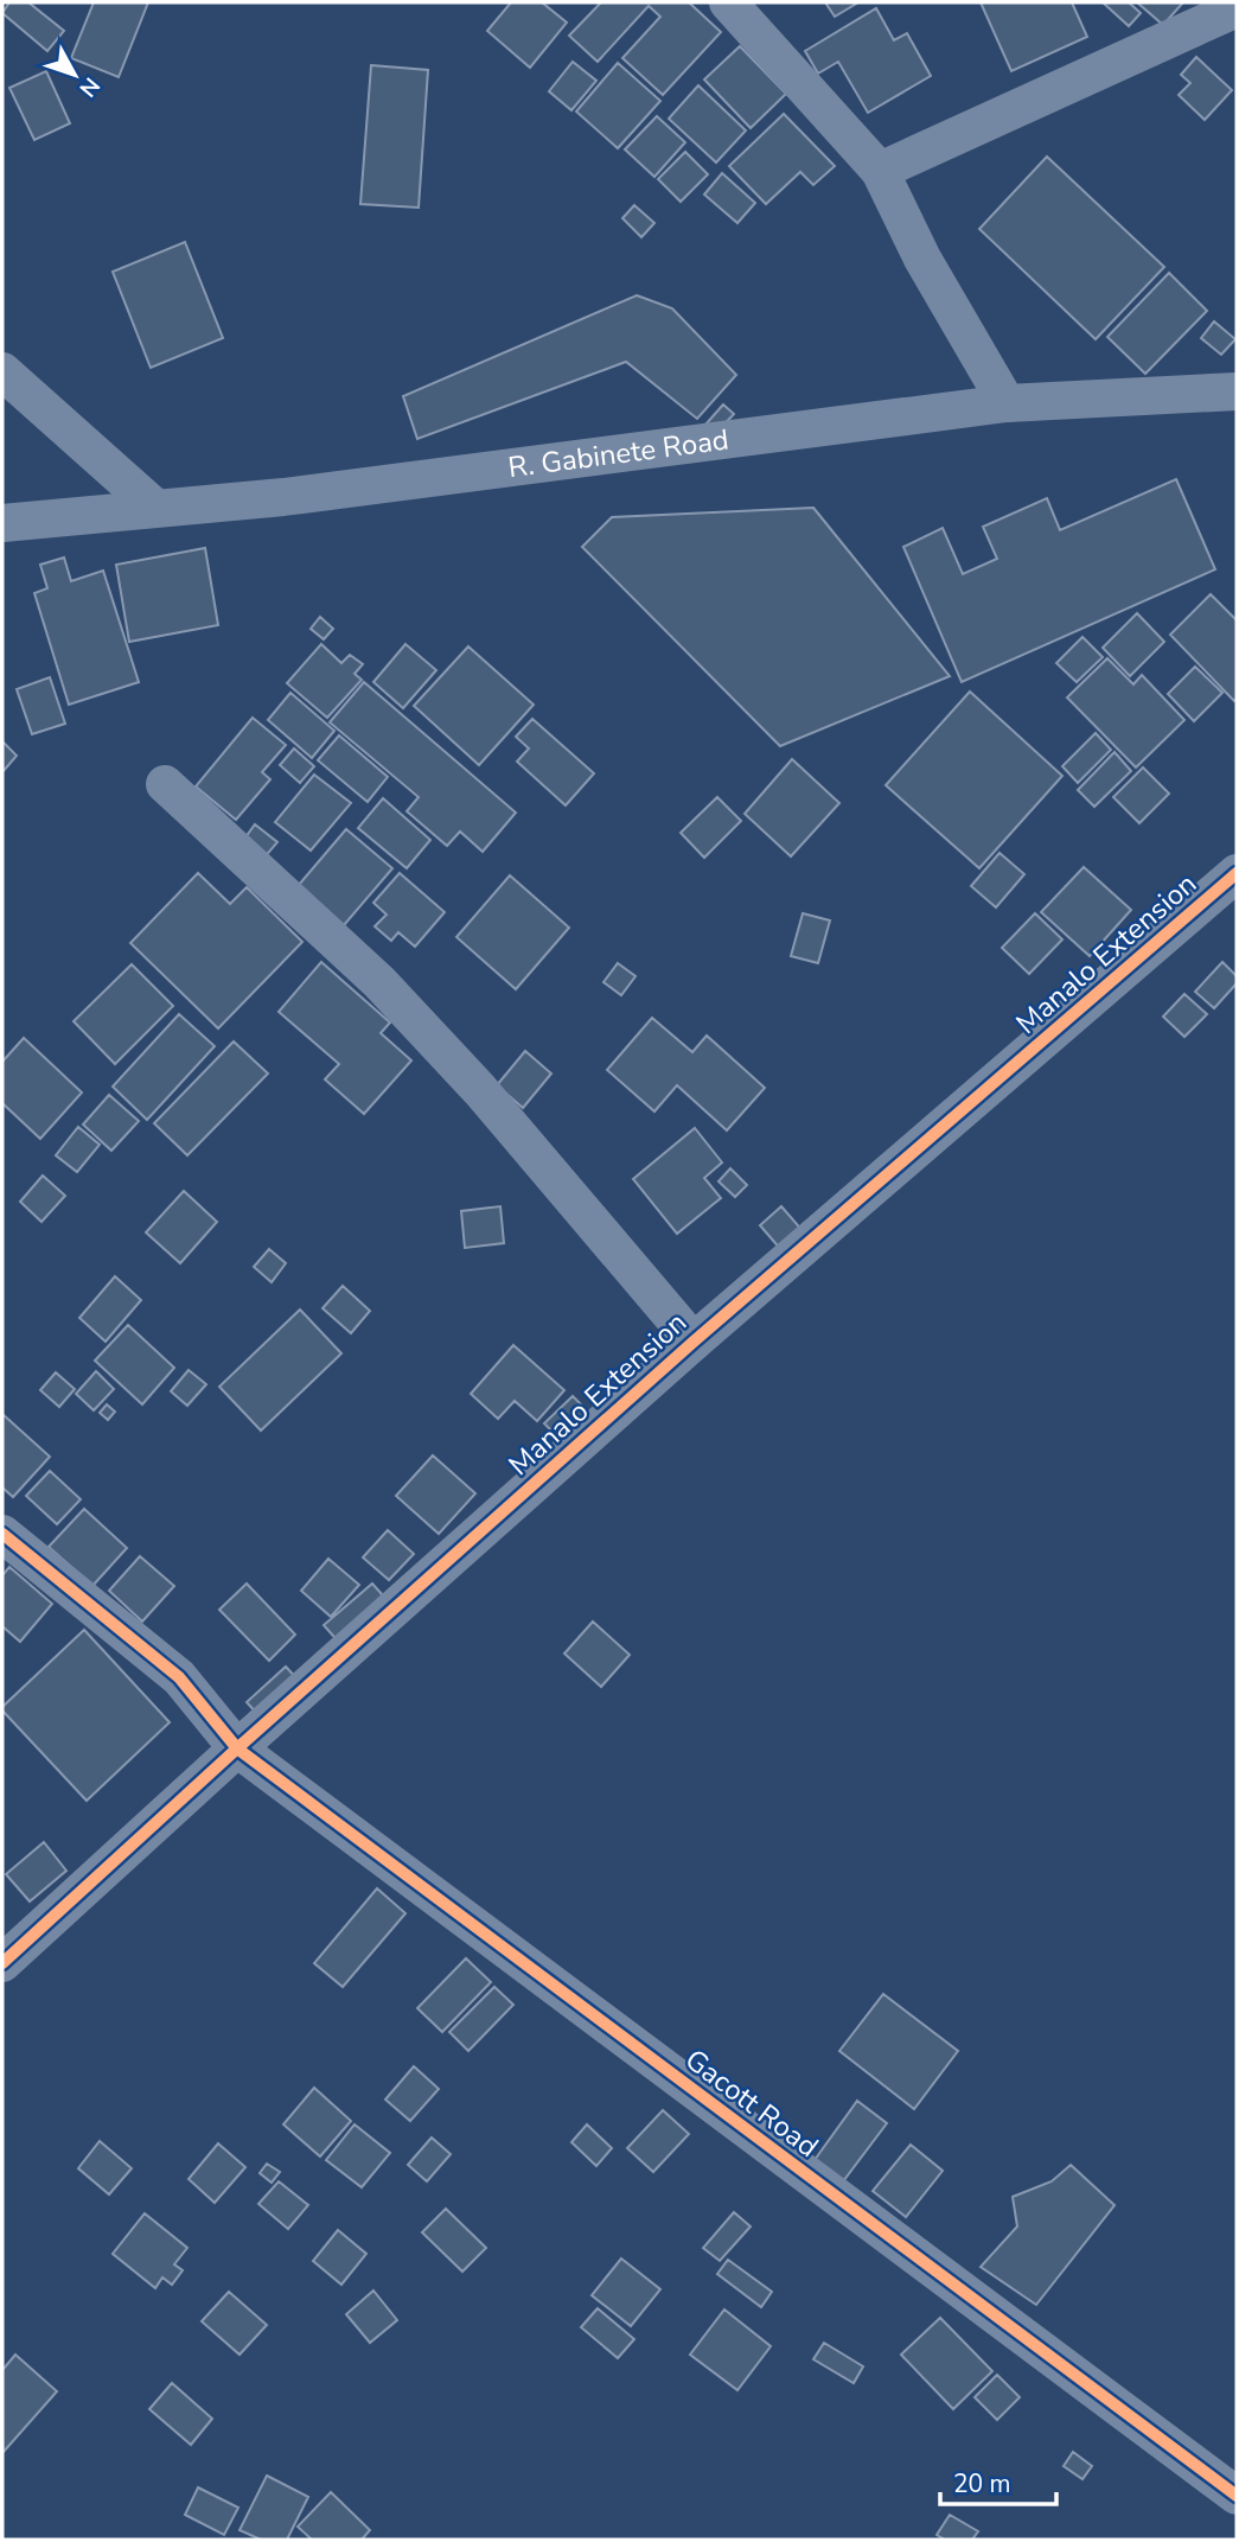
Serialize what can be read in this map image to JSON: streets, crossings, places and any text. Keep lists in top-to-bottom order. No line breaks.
{"streets":{"street":["R. Gabinete Road","Manalo Extension","Gacott Road"]},"crossings":[["Manalo Extension","Gacott Road"]],"scale_bar":"20 m","north":"bottom right"}
